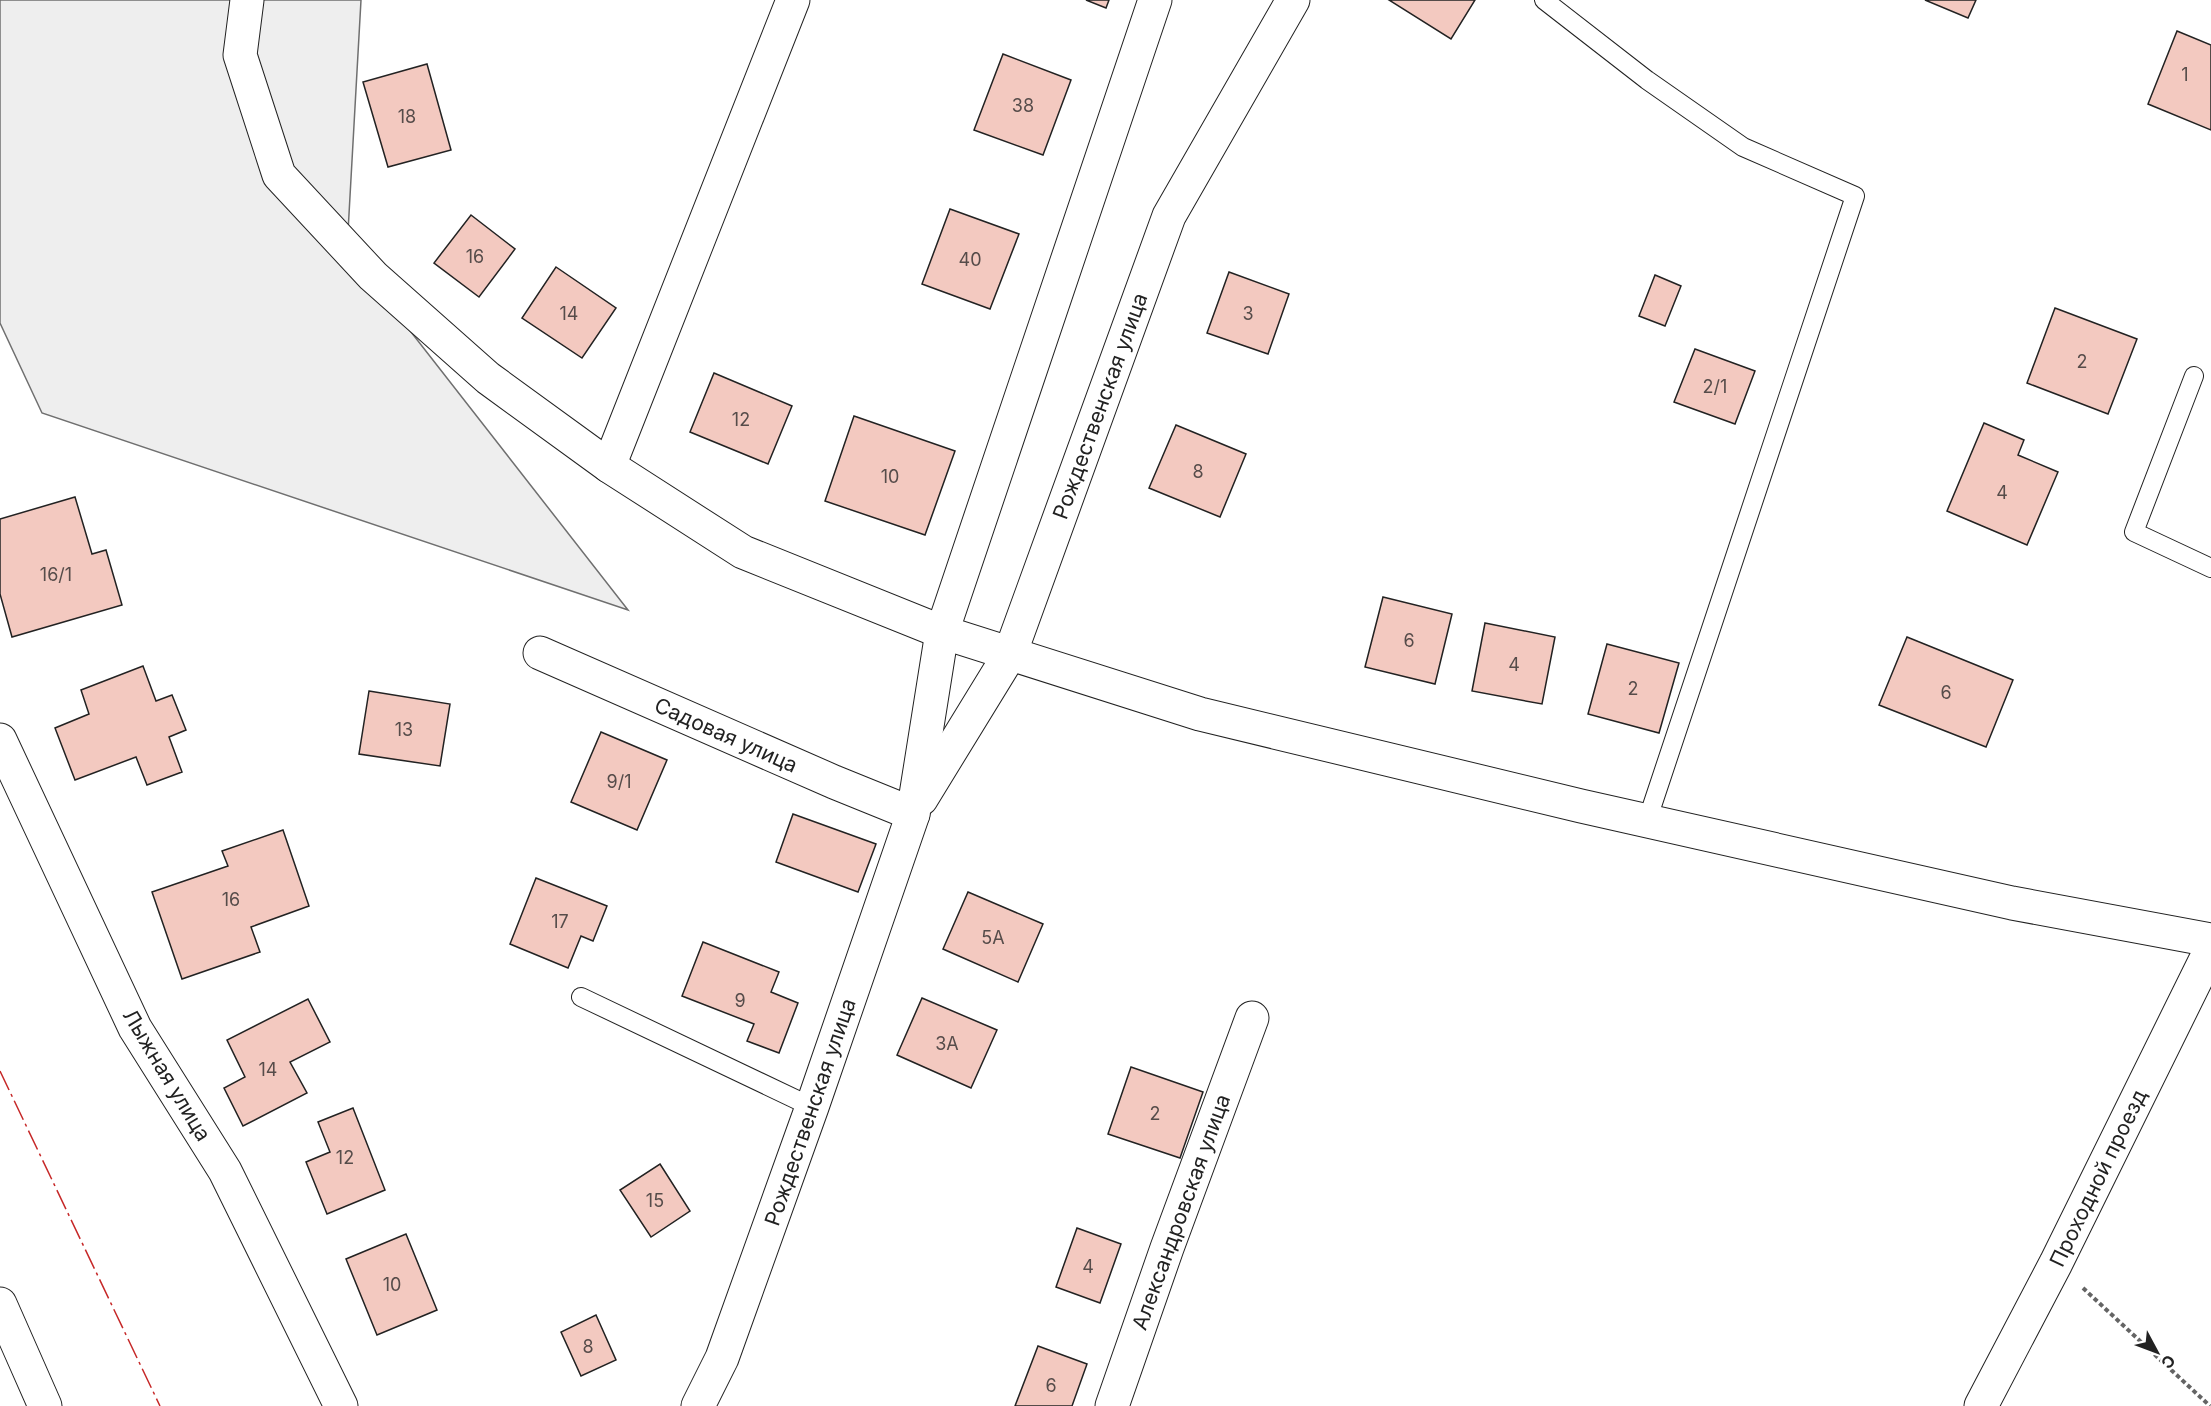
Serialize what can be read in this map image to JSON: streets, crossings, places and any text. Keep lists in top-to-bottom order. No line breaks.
{"streets":{"street":["Рождественская улица","Садовая улица","Лыжная улица","Проходной проезд","Александровская улица"]},"crossings":[["Рождественская улица","Садовая улица"]],"house_numbers":["1","38","18","16","40","14","3","2","2/1","12","8","10","4","16/1","6","4","2","6","13","9/1","16","17","5А","9","3А","14","2","12","15","4","10","8","6"],"north":"bottom right"}
